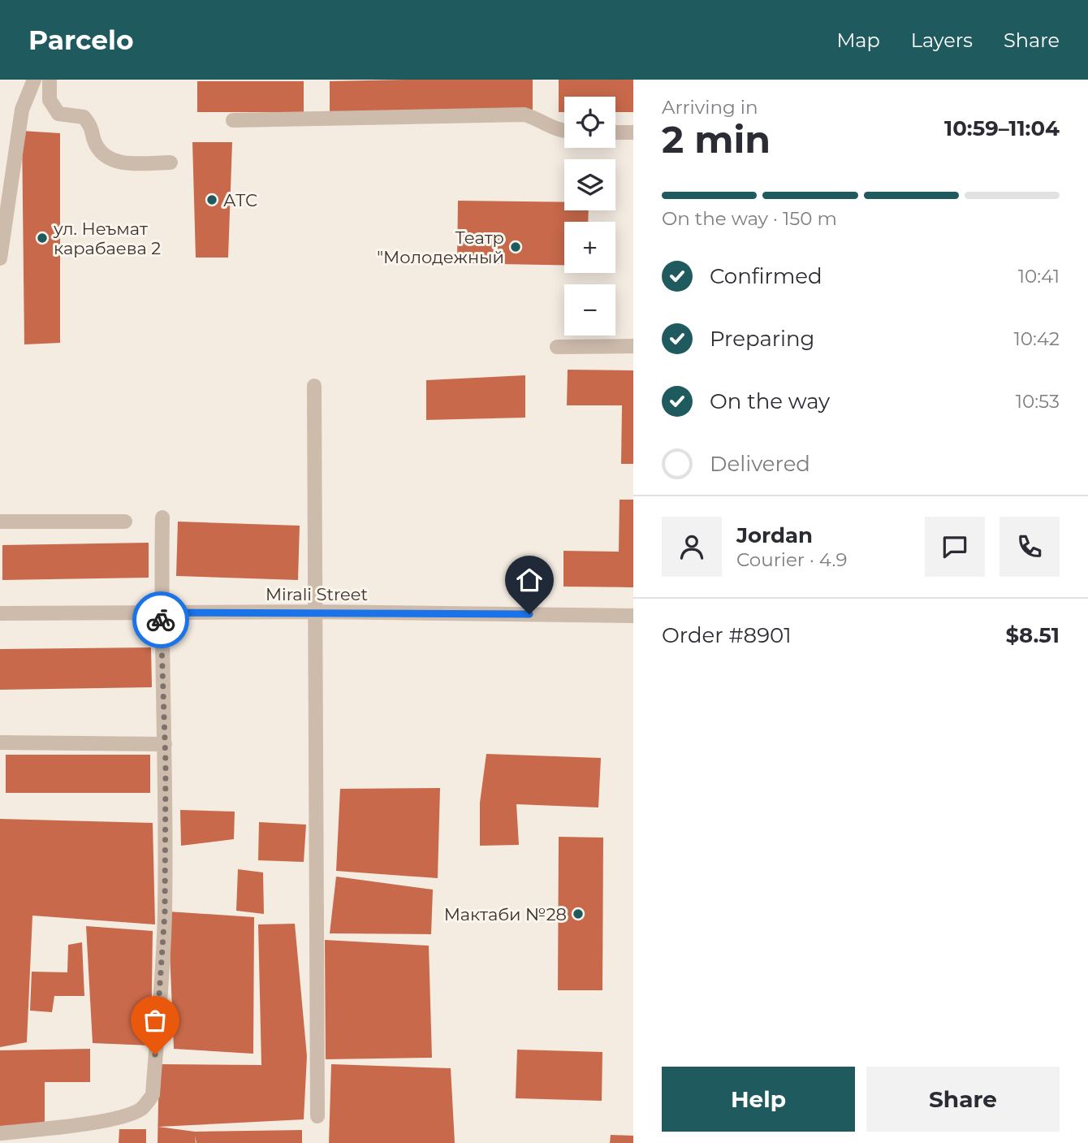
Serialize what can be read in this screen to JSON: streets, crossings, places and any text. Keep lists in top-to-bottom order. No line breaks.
{"streets":{"street":["Mirali Street"]},"places":["АТС","ул. Неъмат карабаева 2","Театр \"Молодежный","Мактаби №28"],"page":{"header":"Parcelo","nav":["Map","Layers","Share"],"heading":["2 min","Arriving in","10:59–11:04"],"panel":["Jordan","Courier · 4.9","Order #8901","$8.51"],"map_buttons":["+","−"],"bar":"On the way · 150 m","list":[["Confirmed","10:41"],["Preparing","10:42"],["On the way","10:53"],"Delivered"],"buttons":["Help","Share"]}}
